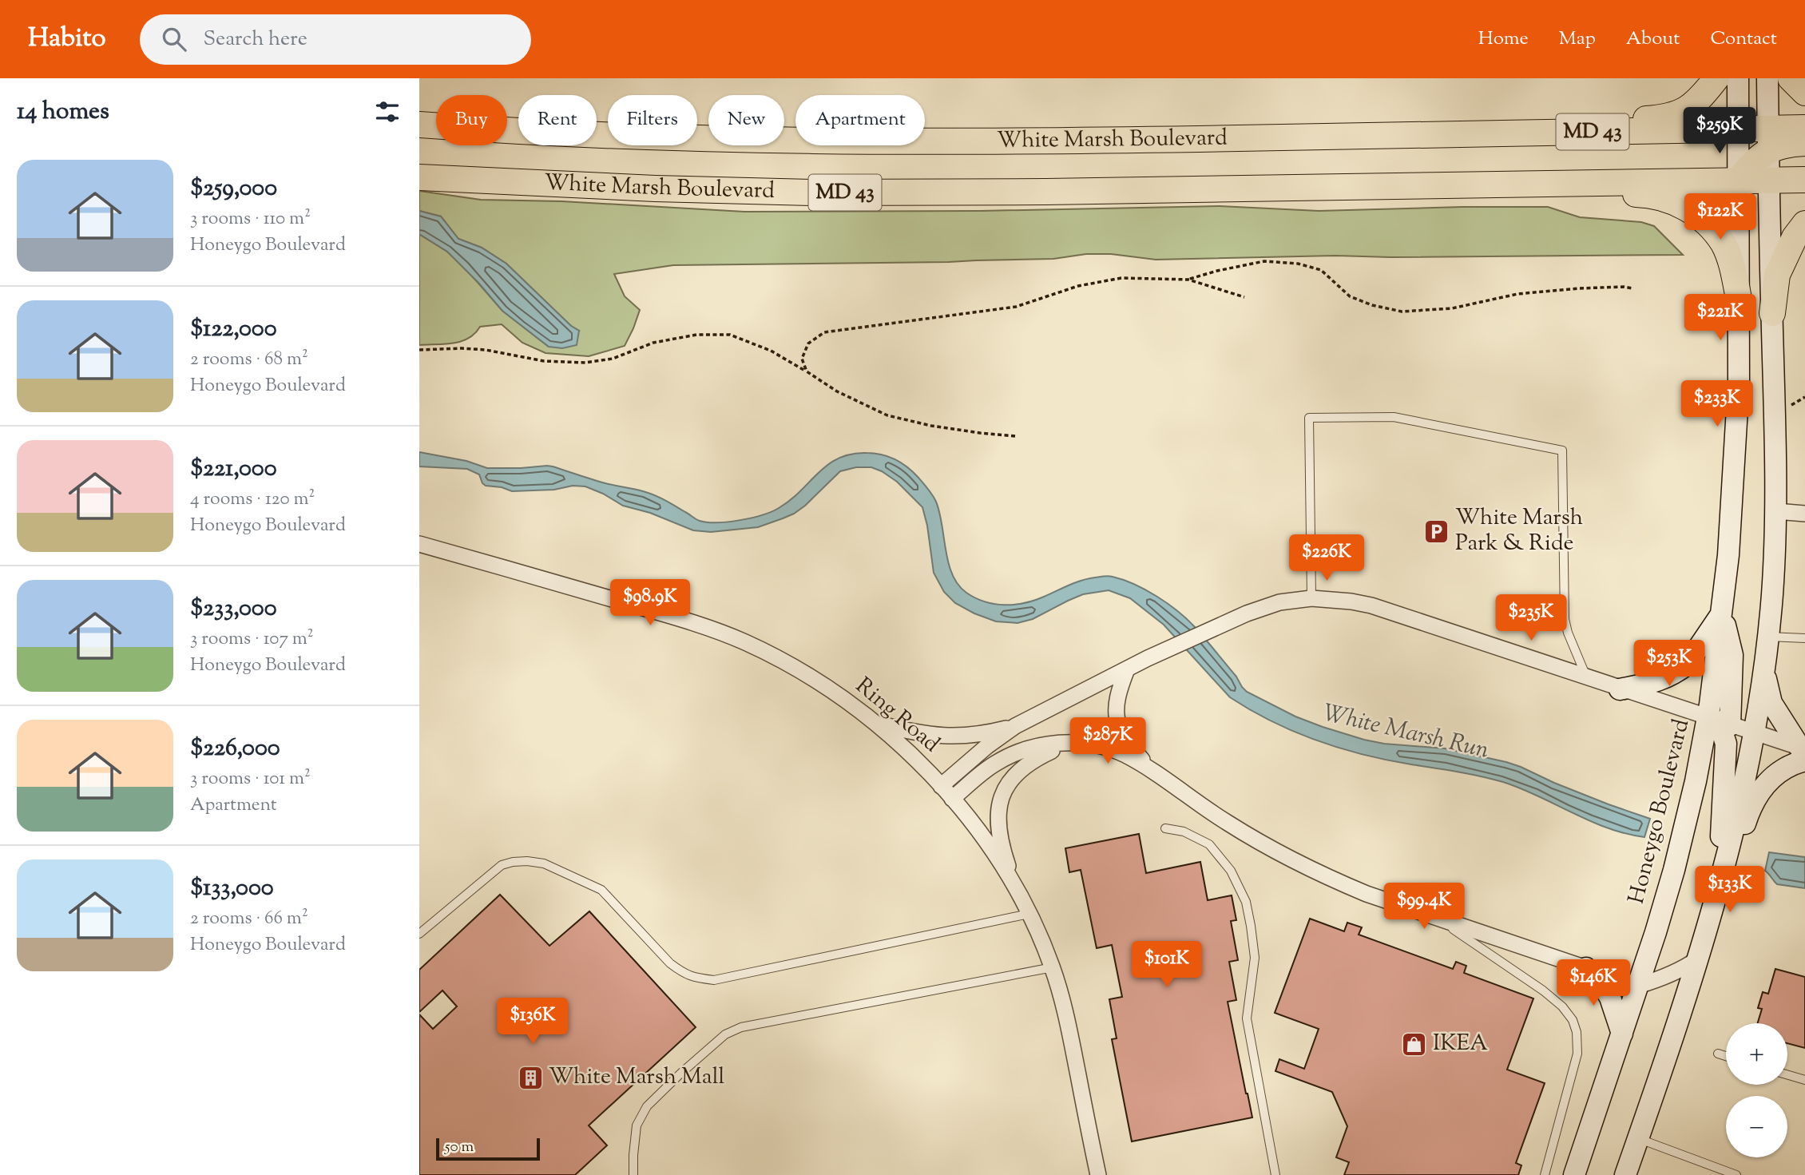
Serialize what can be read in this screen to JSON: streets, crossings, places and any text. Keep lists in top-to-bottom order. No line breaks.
{"streets":{"highway":["MD 43","White Marsh Boulevard"],"main road":["Honeygo Boulevard"],"street":["Ring Road"]},"water":["White Marsh Run"],"places":{"parking":["White Marsh Park & Ride"],"shop":["IKEA"],"building":["White Marsh Mall"]},"scale_bar":"50 m","page":{"header":"Habito","search":"Search here","nav":["Home","Map","About","Contact"],"heading":"14 homes","chip":["Buy","Rent","Filters","New","Apartment"],"price":["$259K","$122K","$221K","$233K","$226K","$98.9K","$235K","$253K","$287K","$133K","$99.4K","$101K","$146K","$136K"],"list":[{"name":"$259,000","note":"3 rooms · 110 m² · Honeygo Boulevard"},{"name":"$122,000","note":"2 rooms · 68 m² · Honeygo Boulevard"},{"name":"$221,000","note":"4 rooms · 120 m² · Honeygo Boulevard"},{"name":"$233,000","note":"3 rooms · 107 m² · Honeygo Boulevard"},{"name":"$226,000","note":"3 rooms · 101 m² · Apartment"},{"name":"$133,000","note":"2 rooms · 66 m² · Honeygo Boulevard"}],"map_buttons":["+","−"],"scale":"50 m"}}
